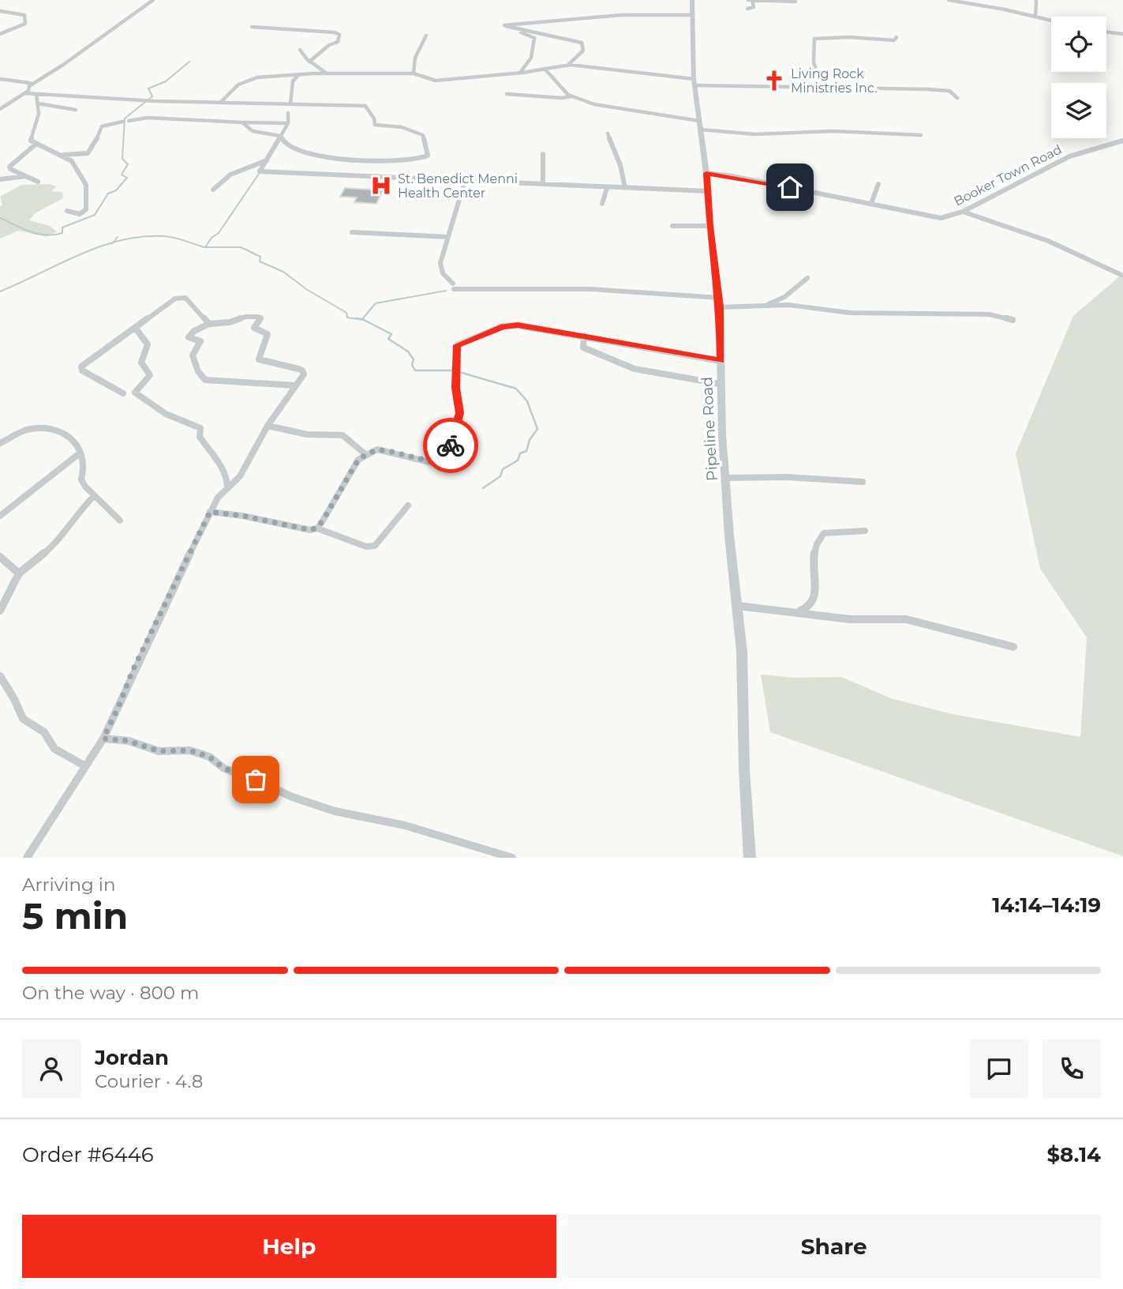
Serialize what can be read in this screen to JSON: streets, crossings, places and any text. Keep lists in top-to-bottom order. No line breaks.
{"streets":{"street":["Booker Town Road","Pipeline Road"]},"crossings":[["Booker Town Road","Pipeline Road"]],"places":{"church":["Living Rock Ministries Inc."],"hospital":["St. Benedict Menni Health Center"]},"page":{"heading":["5 min","Arriving in","14:14–14:19"],"panel":["Jordan","Courier · 4.8","Order #6446","$8.14"],"bar":"On the way · 800 m","buttons":["Help","Share"]}}
